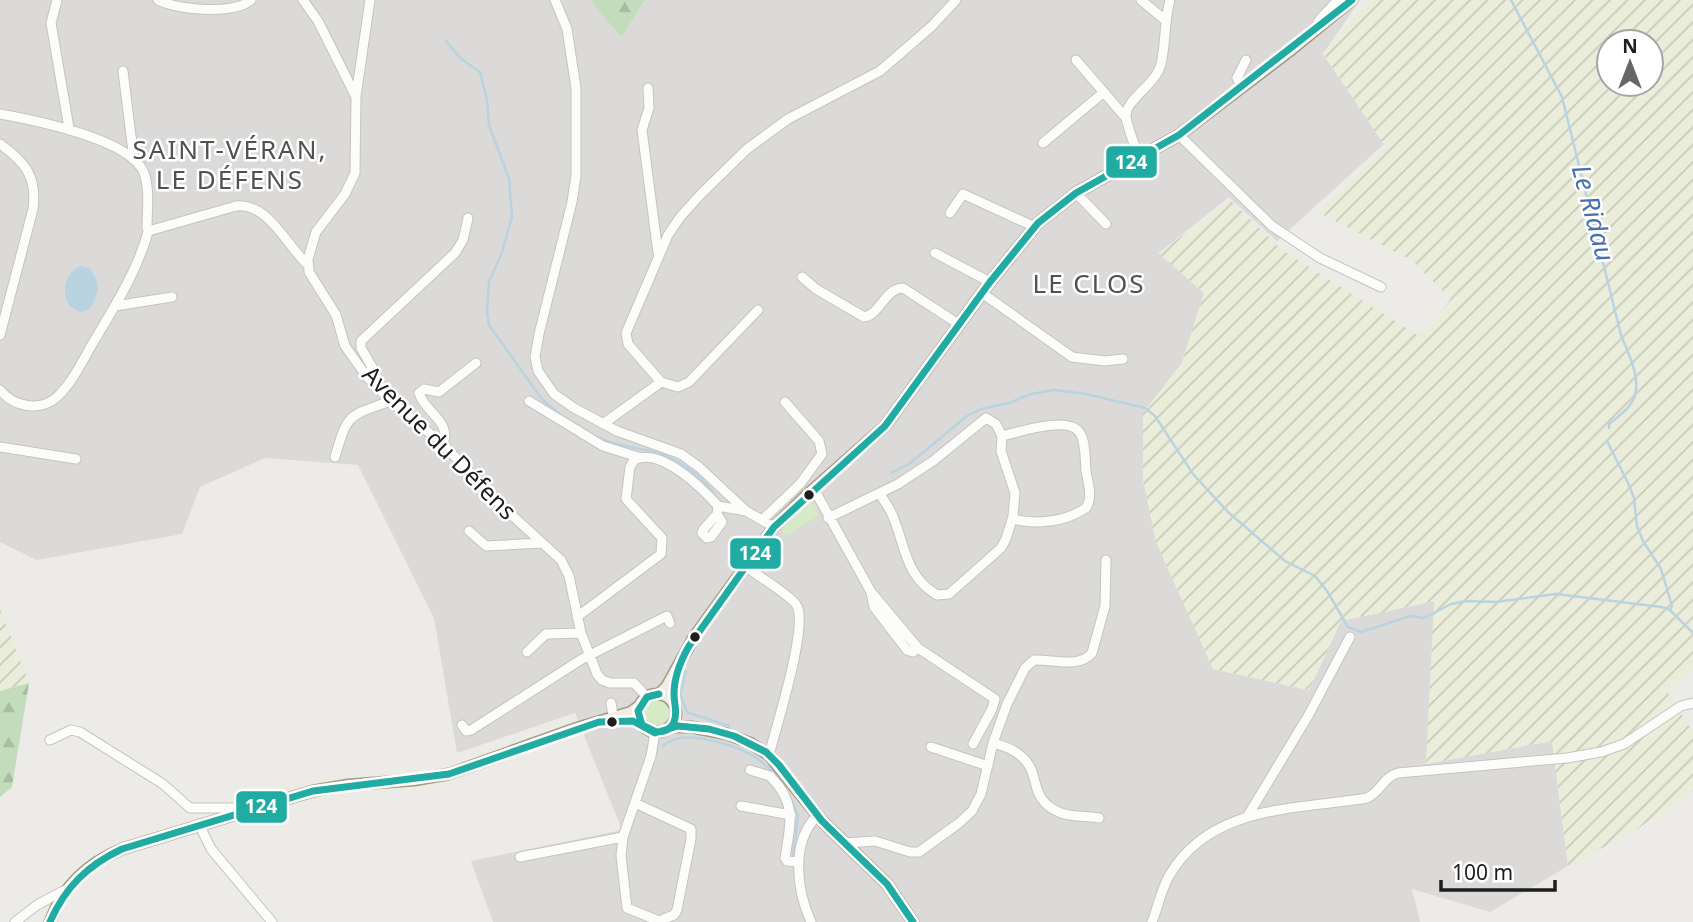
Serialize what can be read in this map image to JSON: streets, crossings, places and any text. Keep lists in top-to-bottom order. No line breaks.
{"streets":{"street":["Avenue du Défens"]},"districts":["SAINT-VÉRAN, LE DÉFENS","LE CLOS"],"water":["Le Ridau"],"lines":["transit line 124"],"scale_bar":"100 m","north":"top"}
